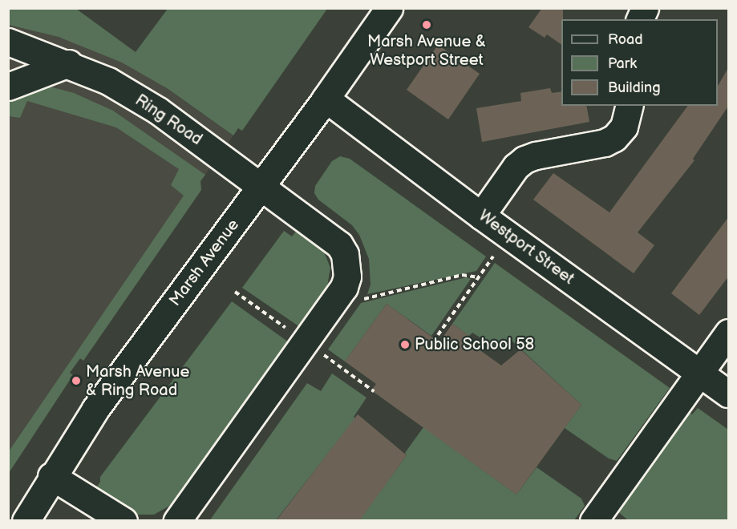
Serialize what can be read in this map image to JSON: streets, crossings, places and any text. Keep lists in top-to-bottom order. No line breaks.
{"streets":{"street":["Ring Road","Westport Street","Marsh Avenue"]},"crossings":[["Ring Road","Marsh Avenue"],["Westport Street","Marsh Avenue"]],"places":["Marsh Avenue & Westport Street","Public School 58","Marsh Avenue & Ring Road"],"legend":["Road","Park","Building"]}
